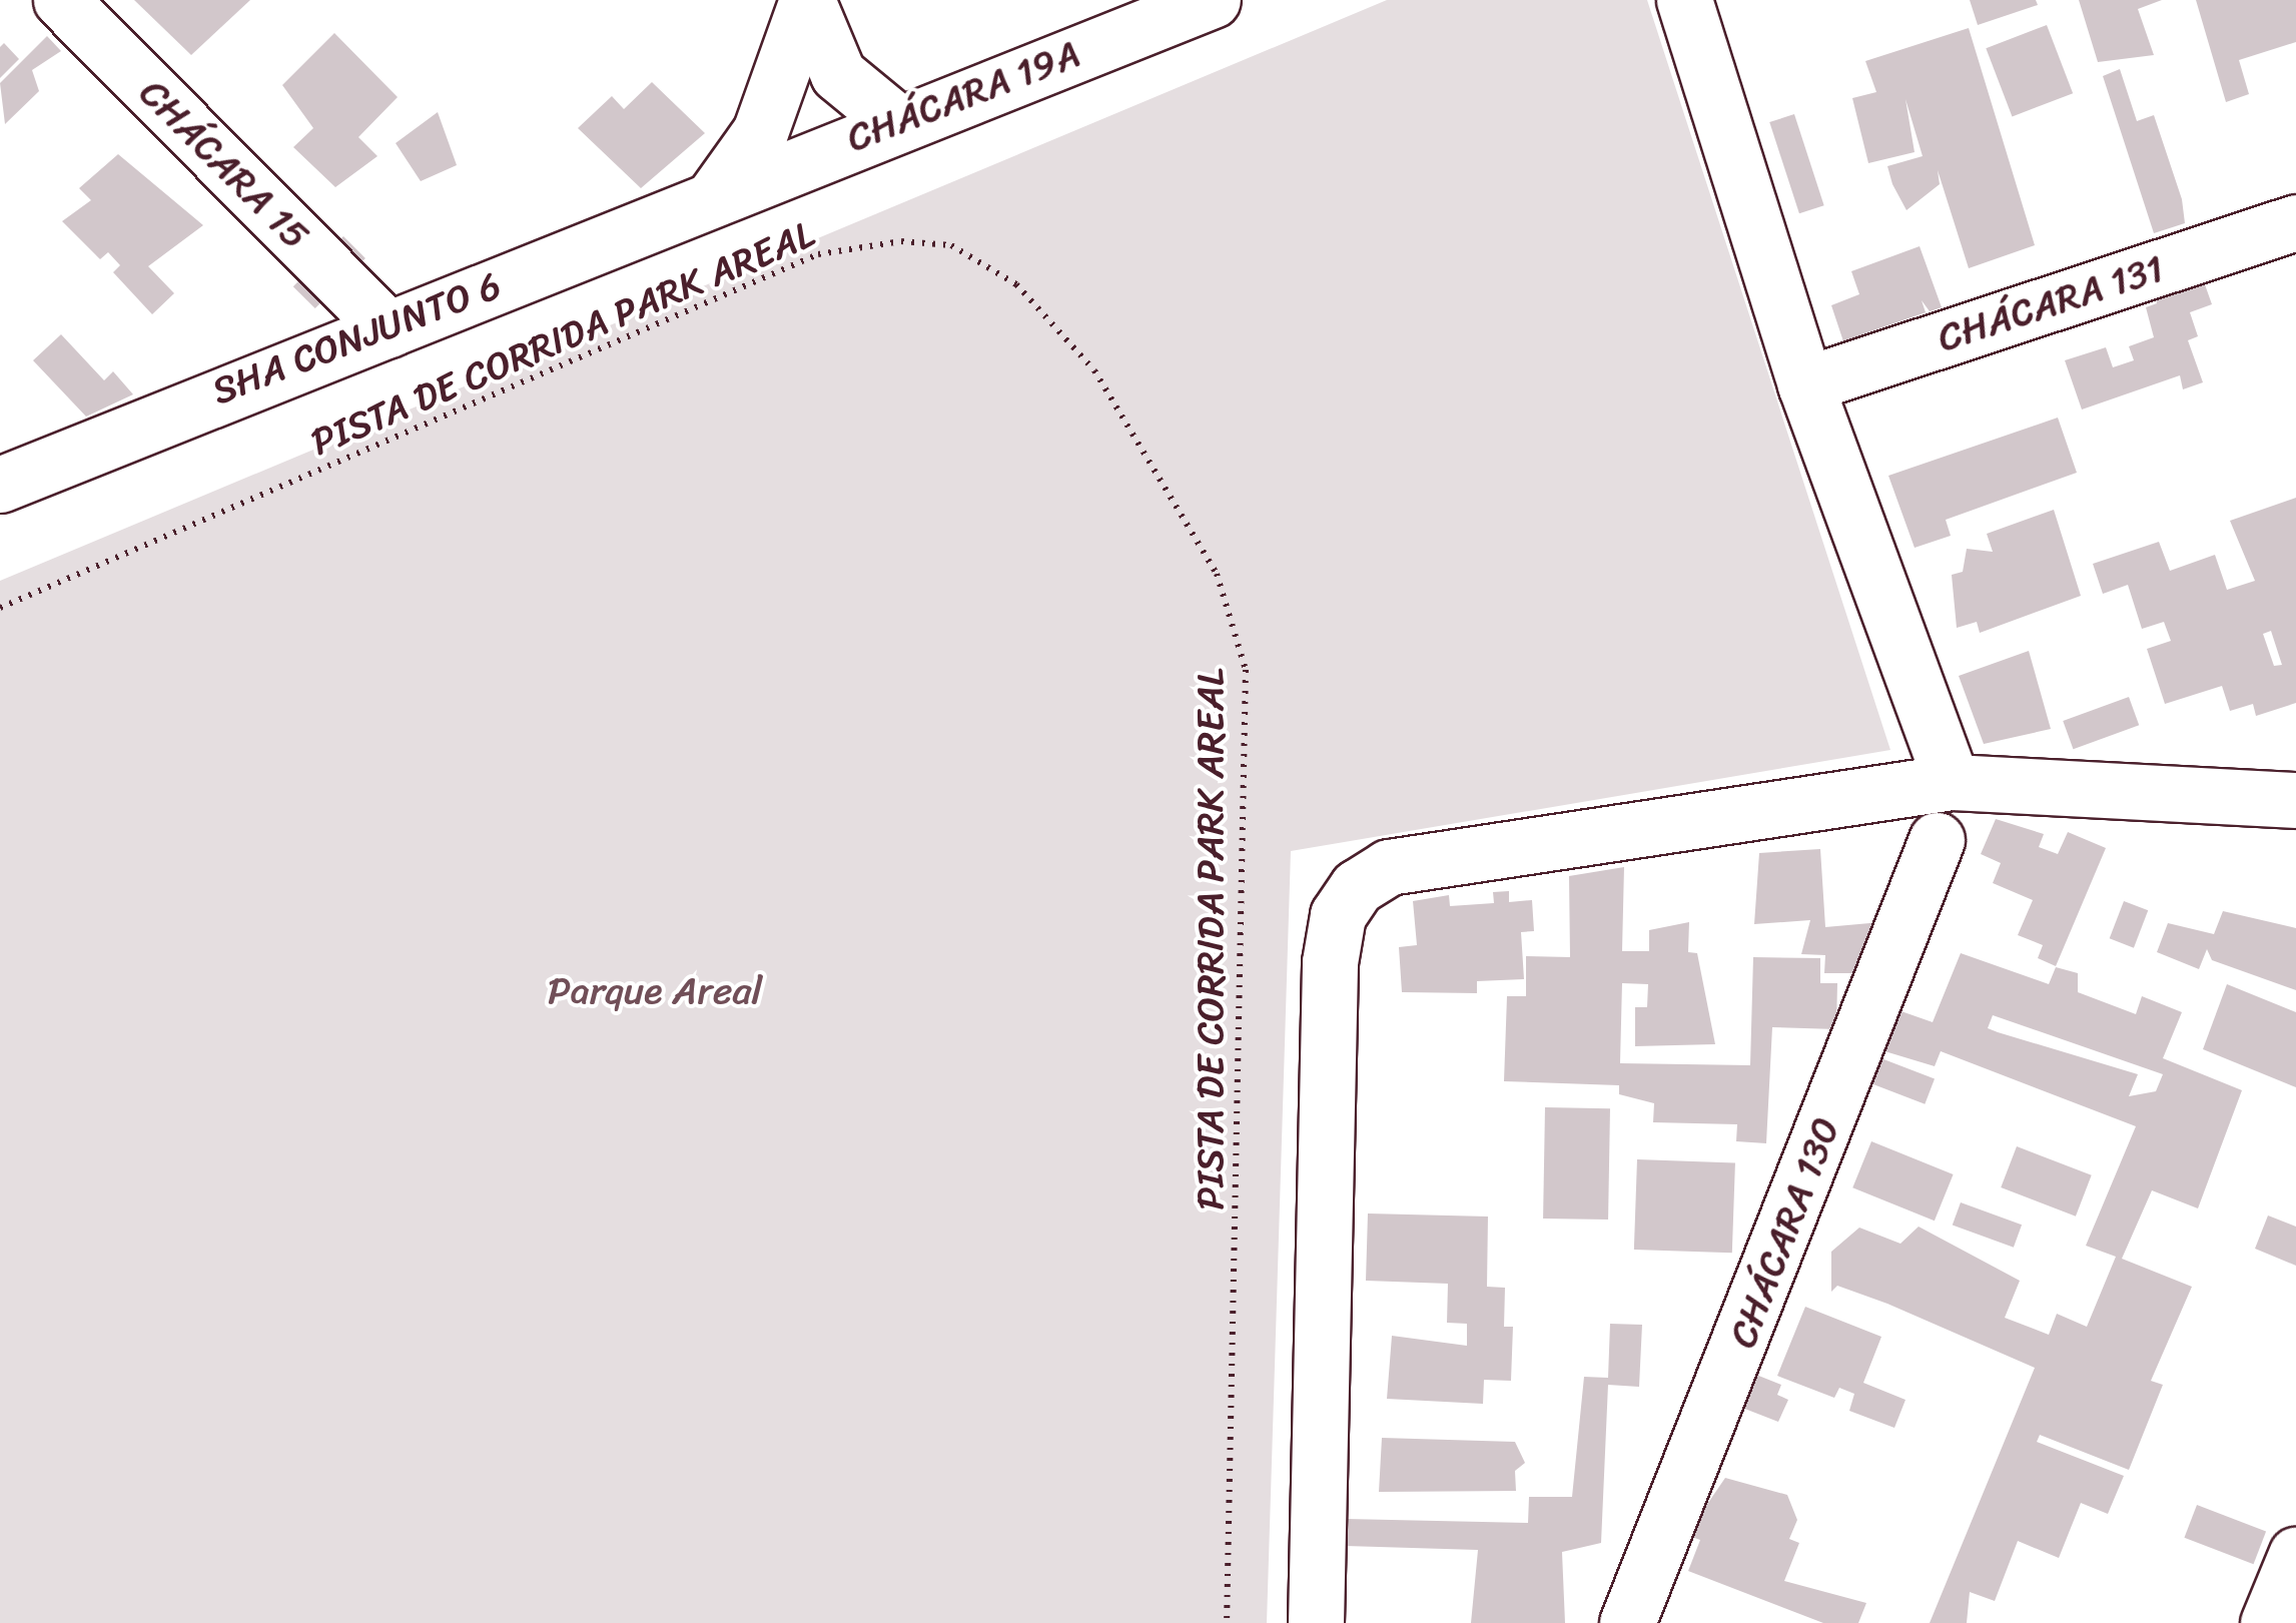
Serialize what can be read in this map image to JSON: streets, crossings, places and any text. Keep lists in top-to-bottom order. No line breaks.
{"streets":{"street":["CHÁCARA 19A","CHÁCARA 15","CHÁCARA 131","SHA CONJUNTO 6","CHÁCARA 130"],"path":["PISTA DE CORRIDA PARK AREAL"]},"crossings":[["CHÁCARA 19A","SHA CONJUNTO 6"],["CHÁCARA 15","SHA CONJUNTO 6"]],"parks":["Parque Areal"]}
